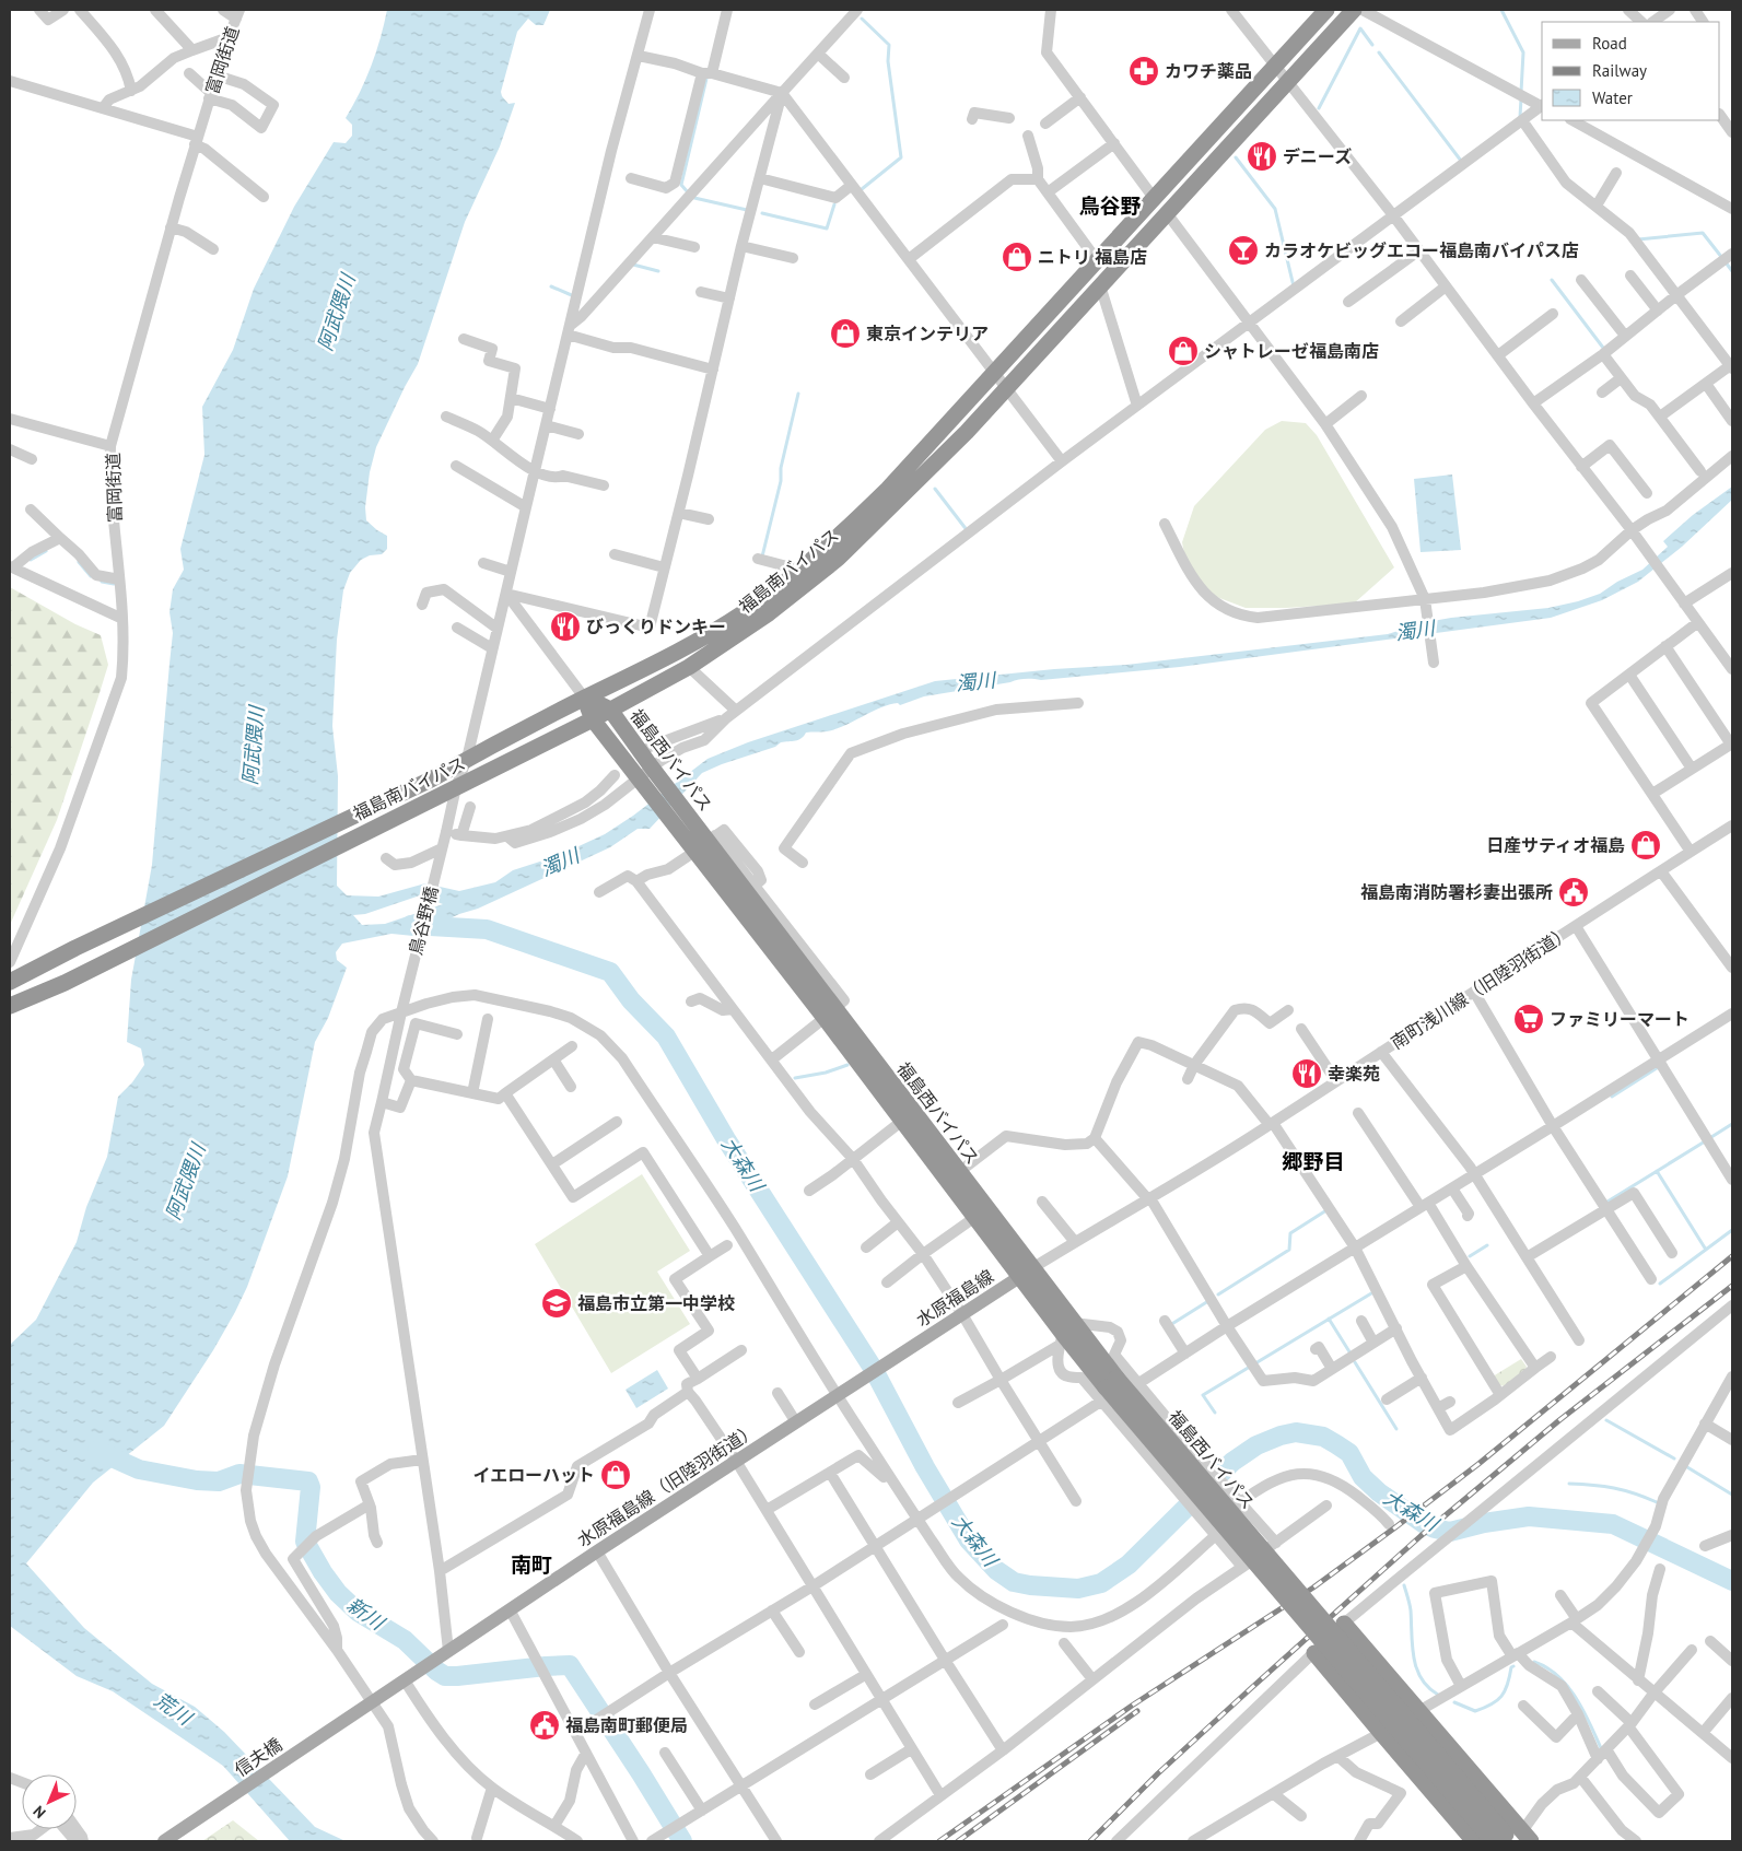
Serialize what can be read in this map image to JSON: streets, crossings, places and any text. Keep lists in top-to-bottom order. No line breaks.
{"streets":{"highway":["福島南バイパス","福島西バイパス"],"main road":["水原福島線","水原福島線（旧陸羽街道）","信夫橋"],"street":["富岡街道","鳥谷野橋","南町浅川線（旧陸羽街道）"]},"crossings":[["福島南バイパス","福島西バイパス"],["福島南バイパス","鳥谷野橋"],["福島西バイパス","南町浅川線（旧陸羽街道）"],["福島西バイパス","水原福島線"],["鳥谷野橋","水原福島線（旧陸羽街道）"],["南町浅川線（旧陸羽街道）","水原福島線"],["水原福島線","水原福島線（旧陸羽街道）"],["水原福島線（旧陸羽街道）","信夫橋"]],"districts":["鳥谷野","郷野目","南町"],"water":["阿武隈川","濁川","大森川","新川","荒川"],"places":{"pharmacy":["カワチ薬品"],"restaurant":["デニーズ","びっくりドンキー","幸楽苑"],"bar":["カラオケビッグエコー福島南バイパス店"],"shop":["ニトリ 福島店","東京インテリア","シャトレーゼ福島南店","日産サティオ福島","イエローハット"],"public building":["福島南消防署杉妻出張所","福島南町郵便局"],"supermarket":["ファミリーマート"],"school or university":["福島市立第一中学校"]},"legend":["Road","Railway","Water"],"north":"bottom left"}
